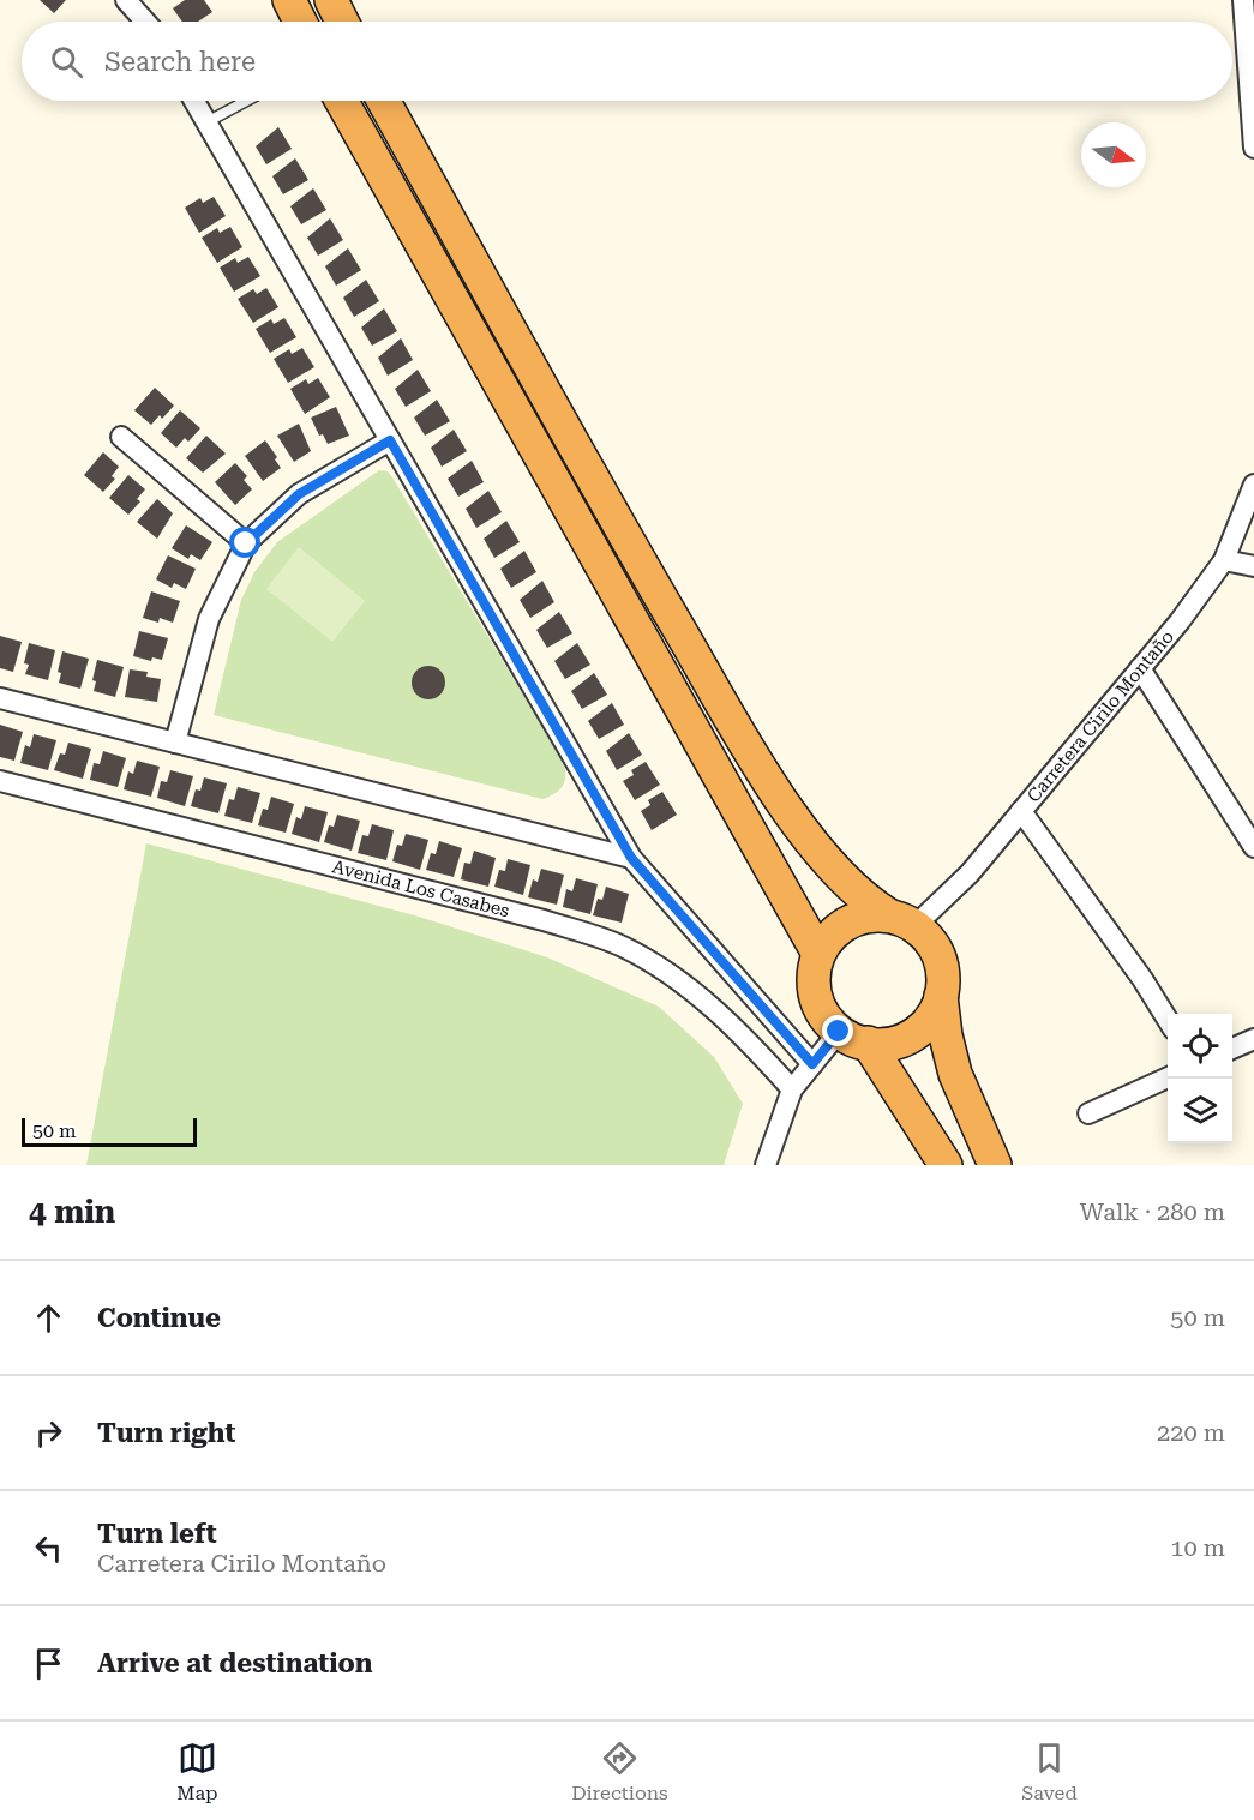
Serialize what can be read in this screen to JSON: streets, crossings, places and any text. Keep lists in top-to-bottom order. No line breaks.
{"streets":{"street":["Carretera Cirilo Montaño","Avenida Los Casabes"]},"scale_bar":"50 m","north":"right","page":{"search":"Search here","scale":"50 m","heading":["4 min","Walk · 280 m"],"list":[["Continue","50 m"],["Turn right","220 m"],["Turn left","Carretera Cirilo Montaño","10 m"],"Arrive at destination"],"nav":["Map","Directions","Saved"]}}
